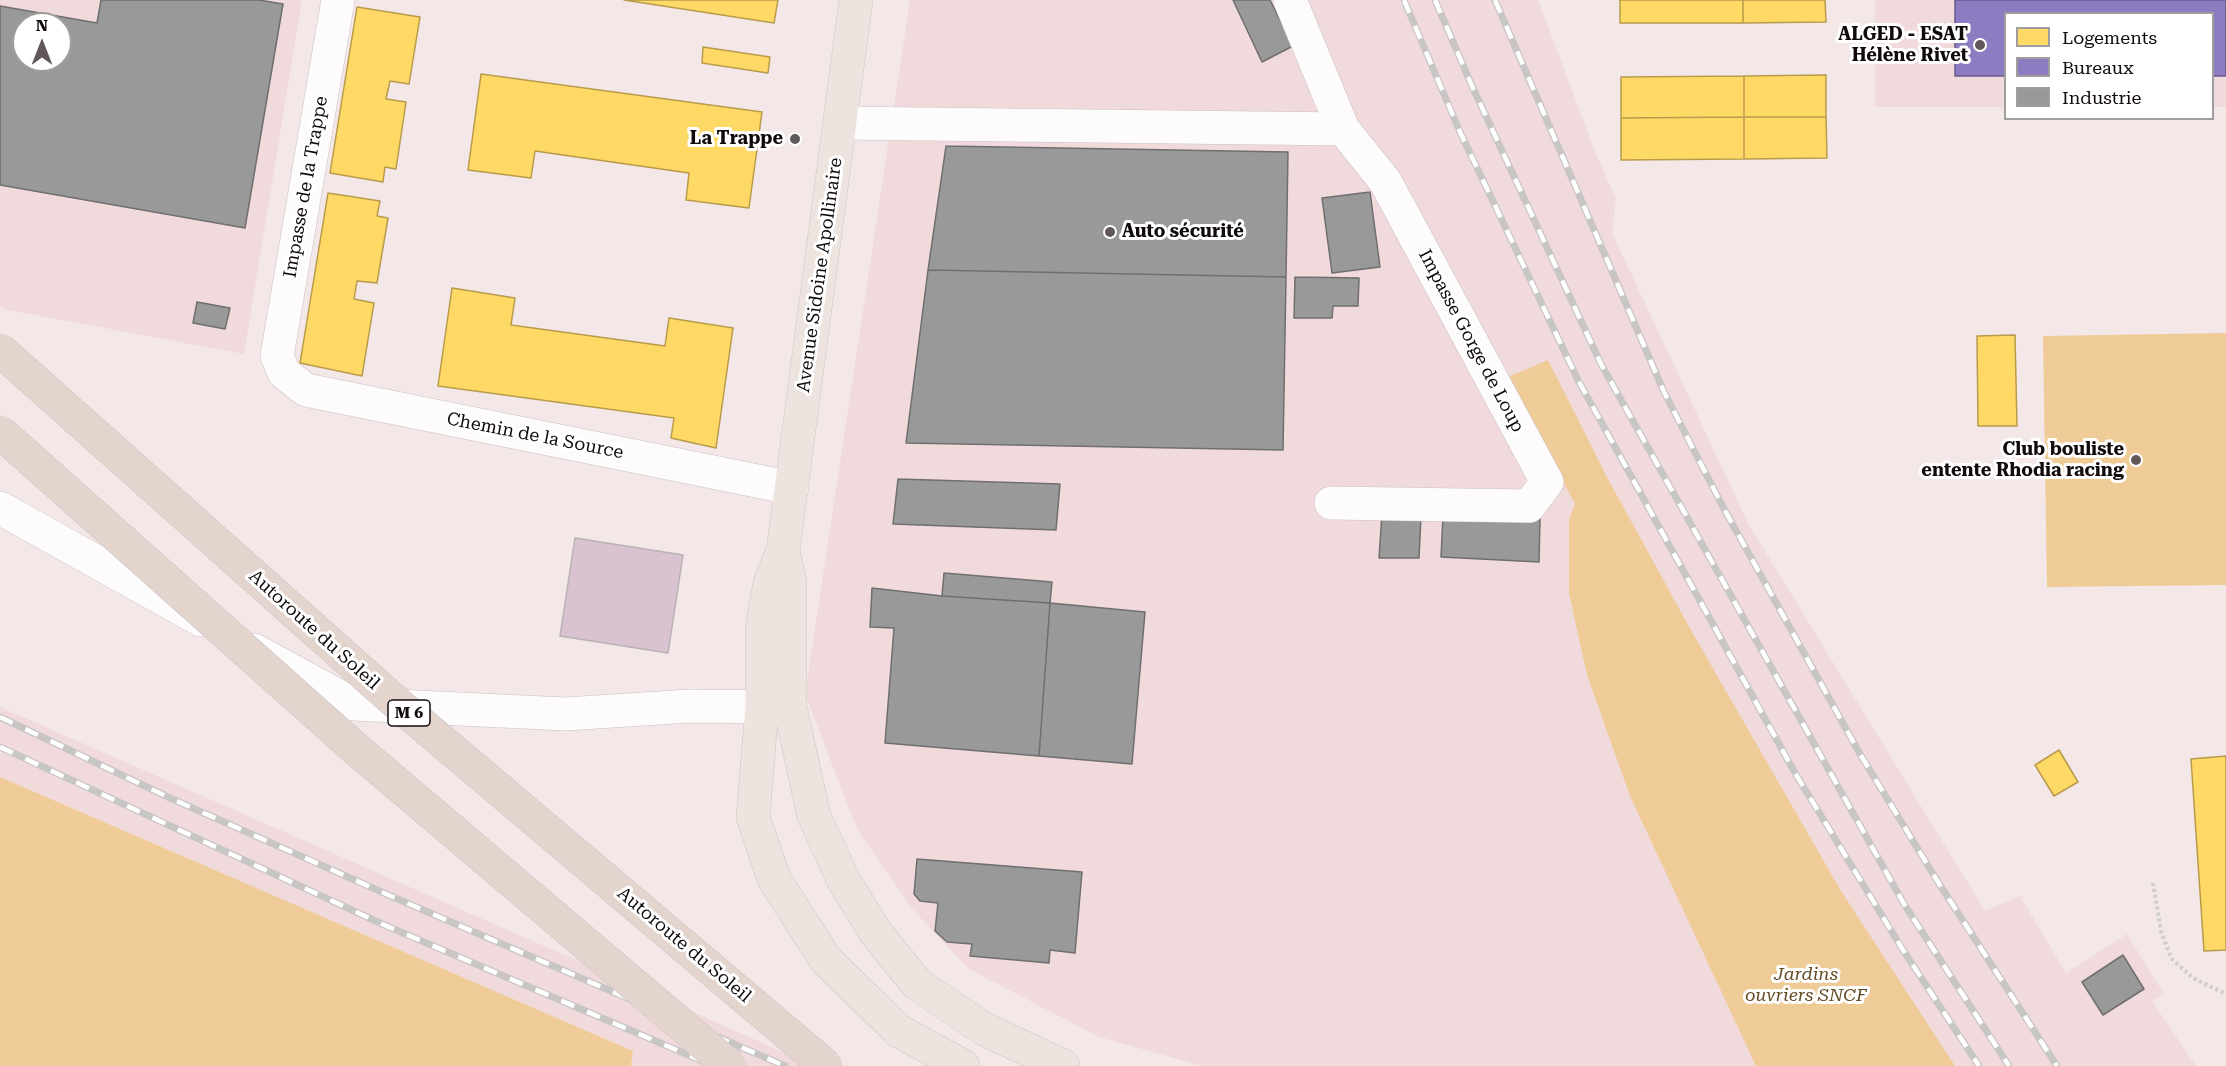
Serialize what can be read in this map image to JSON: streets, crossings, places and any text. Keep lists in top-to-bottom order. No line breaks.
{"streets":{"highway":["Autoroute du Soleil","M 6"],"main road":["Avenue Sidoine Apollinaire"],"street":["Impasse de la Trappe","Impasse Gorge de Loup","Chemin de la Source"]},"crossings":[["Impasse de la Trappe","Chemin de la Source"],["Avenue Sidoine Apollinaire","Chemin de la Source"]],"parks":["Jardins ouvriers SNCF"],"places":["ALGED - ESAT Hélène Rivet","La Trappe","Auto sécurité","Club bouliste entente Rhodia racing"],"legend":["Logements","Bureaux","Industrie"],"north":"top"}
